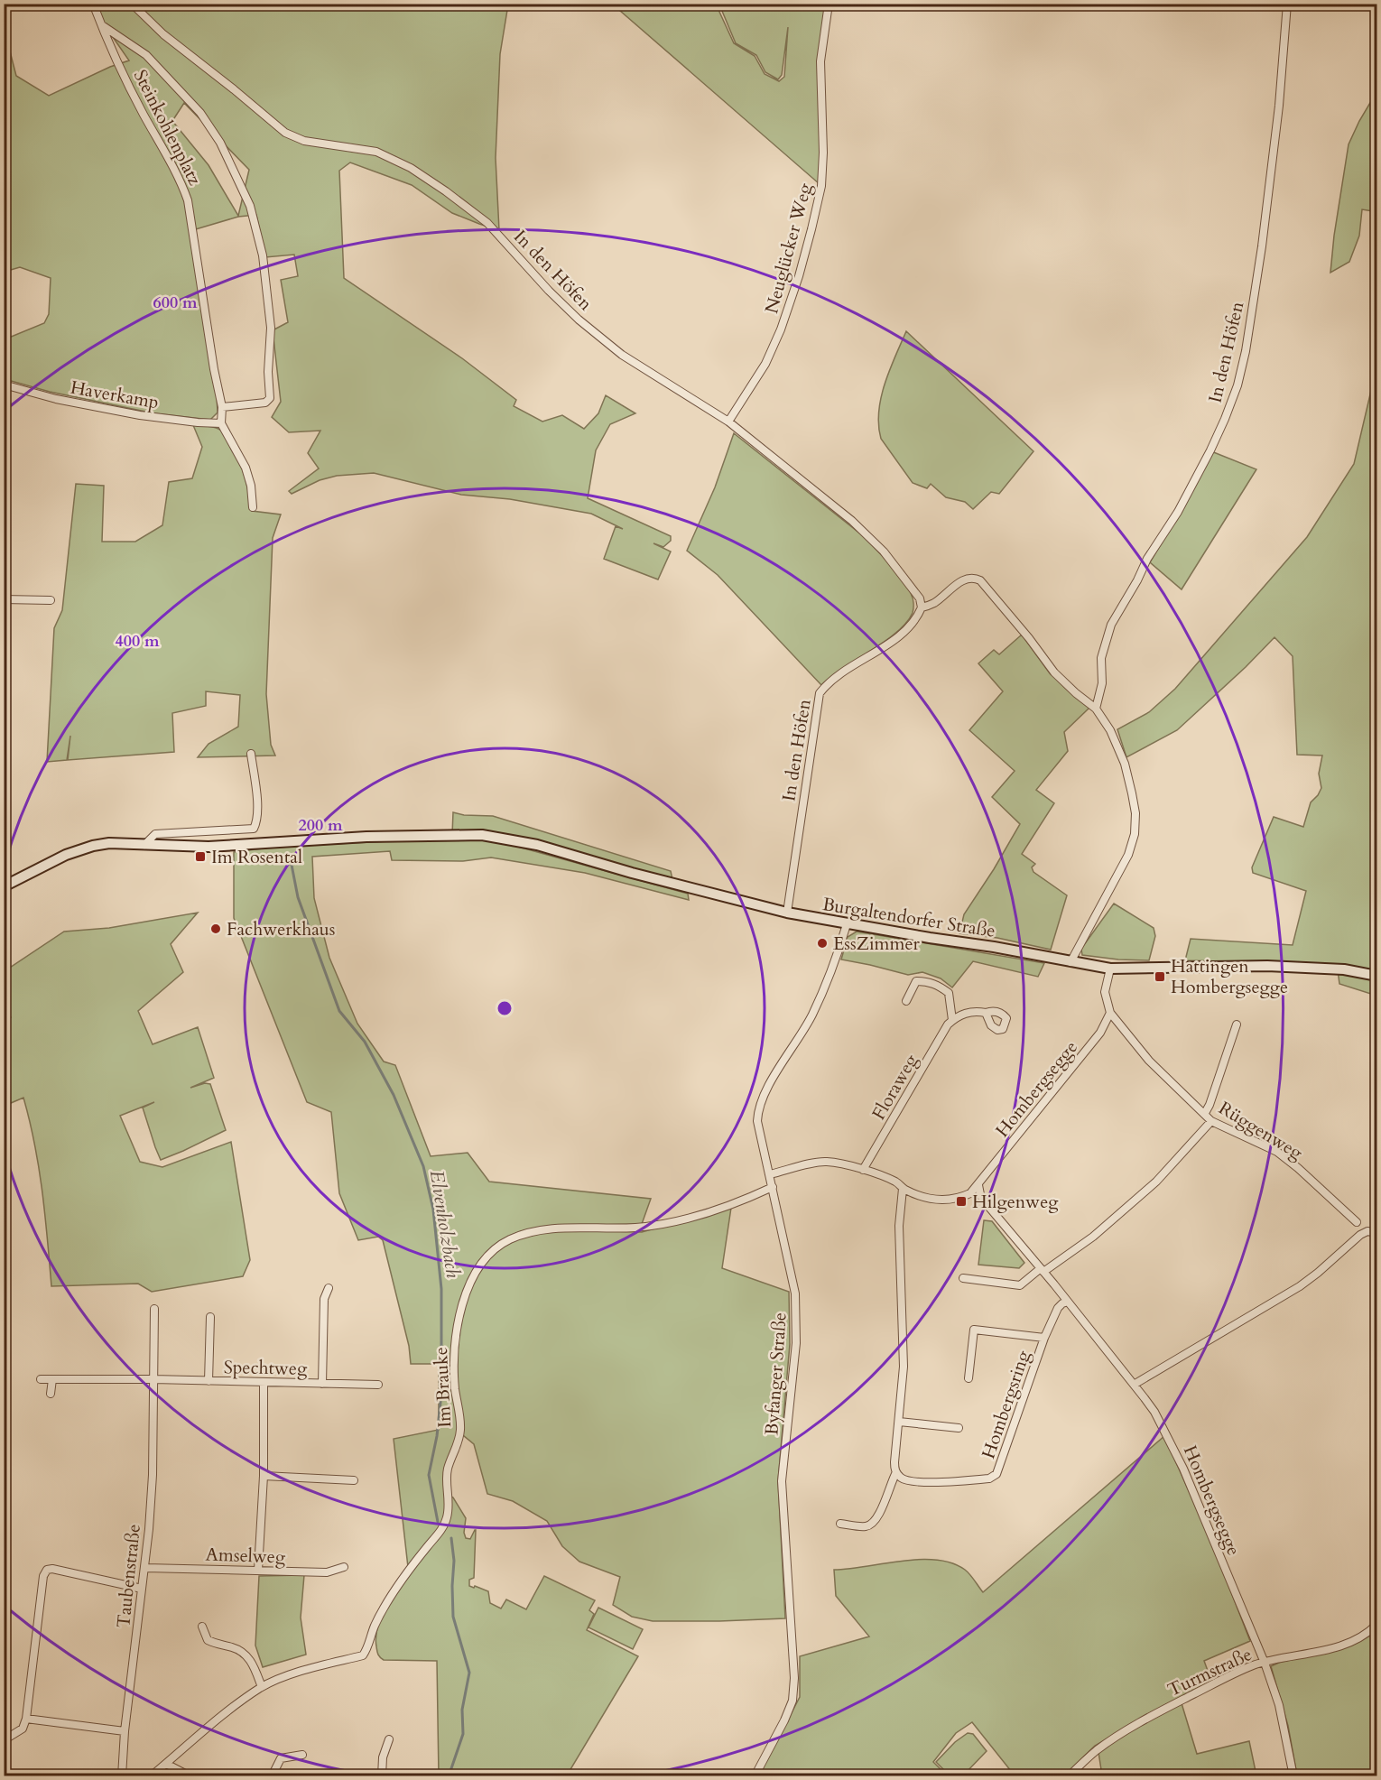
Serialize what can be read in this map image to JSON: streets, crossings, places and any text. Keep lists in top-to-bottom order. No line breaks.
{"streets":{"main road":["Burgaltendorfer Straße"],"street":["Steinkohlenplatz","Neuglücker Weg","In den Höfen","Haverkamp","Floraweg","Hombergsegge","Rüggenweg","Spechtweg","Byfanger Straße","Im Brauke","Hombergsring","Amselweg","Taubenstraße","Turmstraße"]},"crossings":[["Steinkohlenplatz","Haverkamp"],["Neuglücker Weg","In den Höfen"],["In den Höfen","Burgaltendorfer Straße"],["Burgaltendorfer Straße","Byfanger Straße"],["Hombergsegge","Rüggenweg"],["Hombergsegge","Hombergsring"],["Hombergsegge","Turmstraße"],["Spechtweg","Taubenstraße"],["Byfanger Straße","Im Brauke"],["Amselweg","Taubenstraße"]],"water":["Elvenholzbach"],"places":{"transit":["Im Rosental","Hattingen Hombergsegge","Hilgenweg"],"other":["Fachwerkhaus","EssZimmer"]},"rings":["600 m","400 m","200 m"]}
